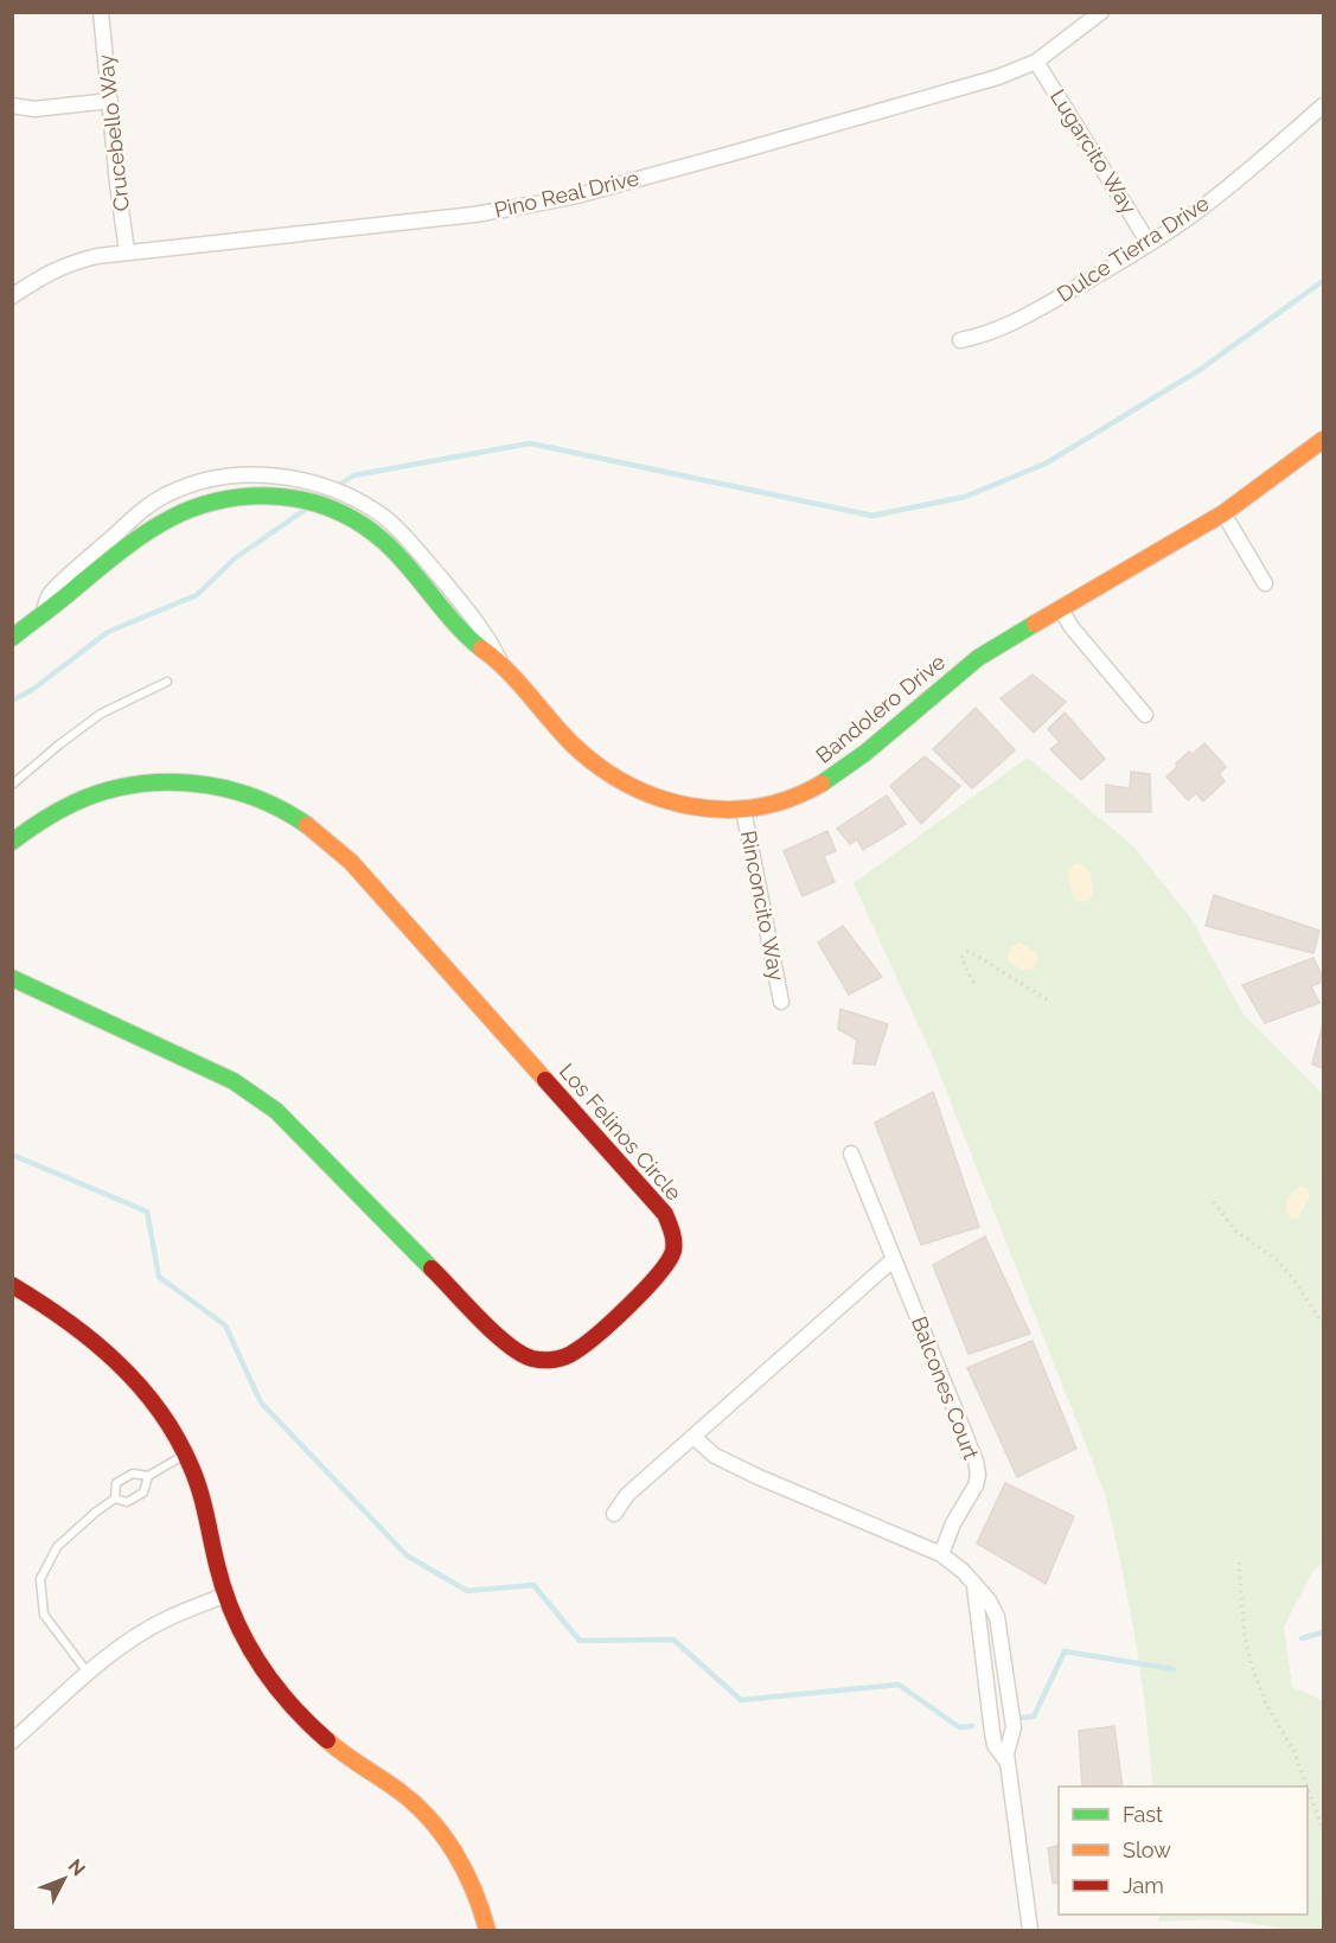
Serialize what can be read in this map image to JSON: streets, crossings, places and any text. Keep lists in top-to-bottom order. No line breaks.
{"streets":{"street":["Crucebello Way","Lugarcito Way","Pino Real Drive","Dulce Tierra Drive","Bandolero Drive","Rinconcito Way","Los Felinos Circle","Balcones Court"]},"crossings":[["Crucebello Way","Pino Real Drive"],["Lugarcito Way","Pino Real Drive"],["Lugarcito Way","Dulce Tierra Drive"],["Bandolero Drive","Rinconcito Way"]],"legend":["Fast","Slow","Jam"],"north":"top right"}
